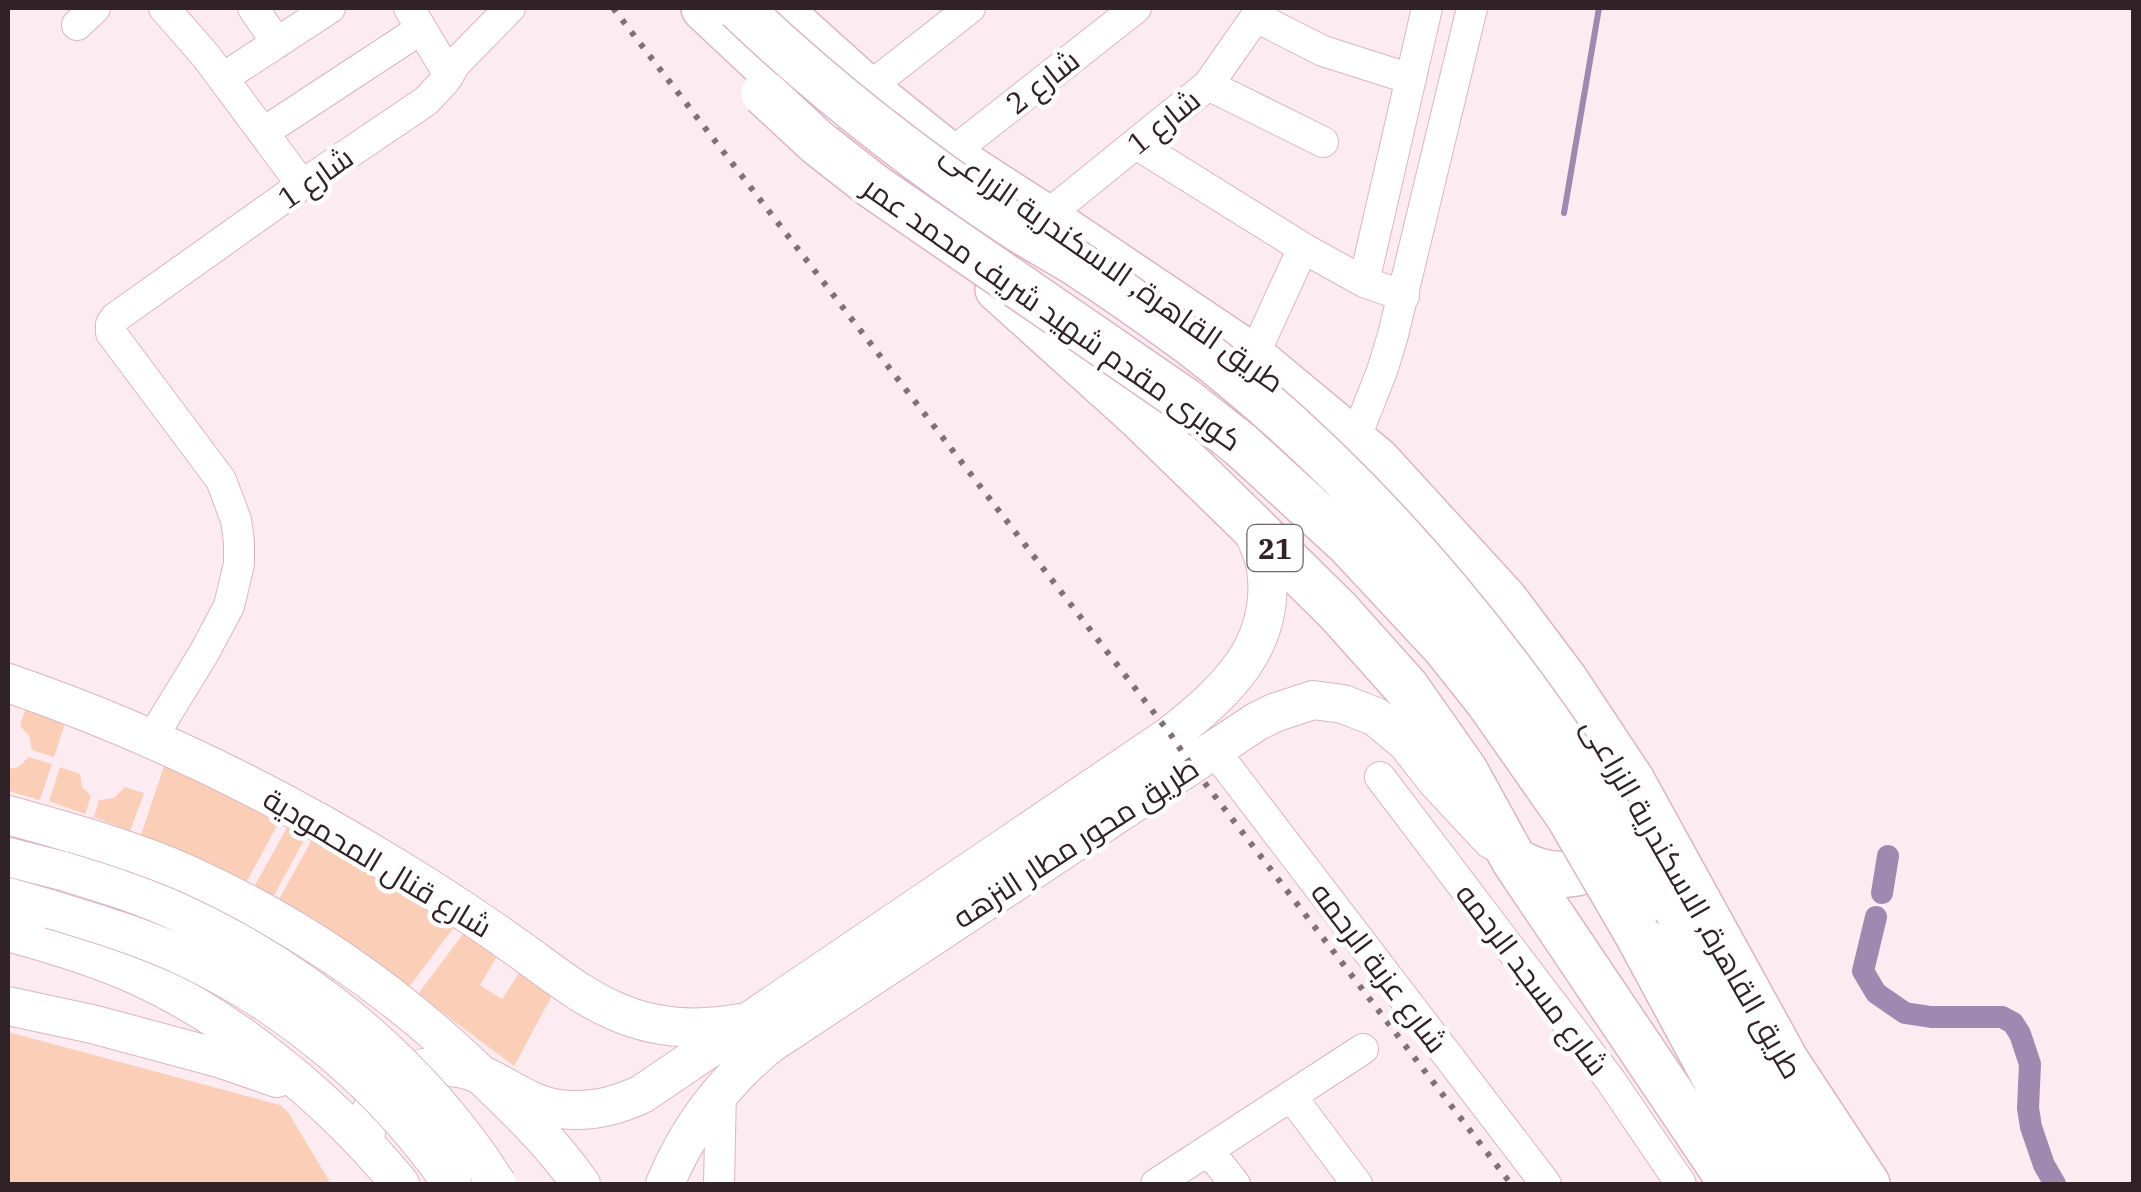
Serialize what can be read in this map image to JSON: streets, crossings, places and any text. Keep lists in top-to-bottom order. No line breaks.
{"streets":{"highway":["طريق القاهرة, الاسكندرية الزراعى","كوبرى مقدم شهيد شريف محمد عمر","21"],"main road":["طريق محور مطار النزهه","شارع قنال المحمودية"],"street":["شارع 2","شارع 1","شارع عزبة الرحمه","شارع مسجد الرحمه"]},"crossings":[["شارع 2","طريق القاهرة, الاسكندرية الزراعى"],["شارع 1","طريق القاهرة, الاسكندرية الزراعى"],["شارع 1","شارع قنال المحمودية"],["21","طريق محور مطار النزهه"],["طريق محور مطار النزهه","شارع قنال المحمودية"],["طريق محور مطار النزهه","شارع عزبة الرحمه"]]}
